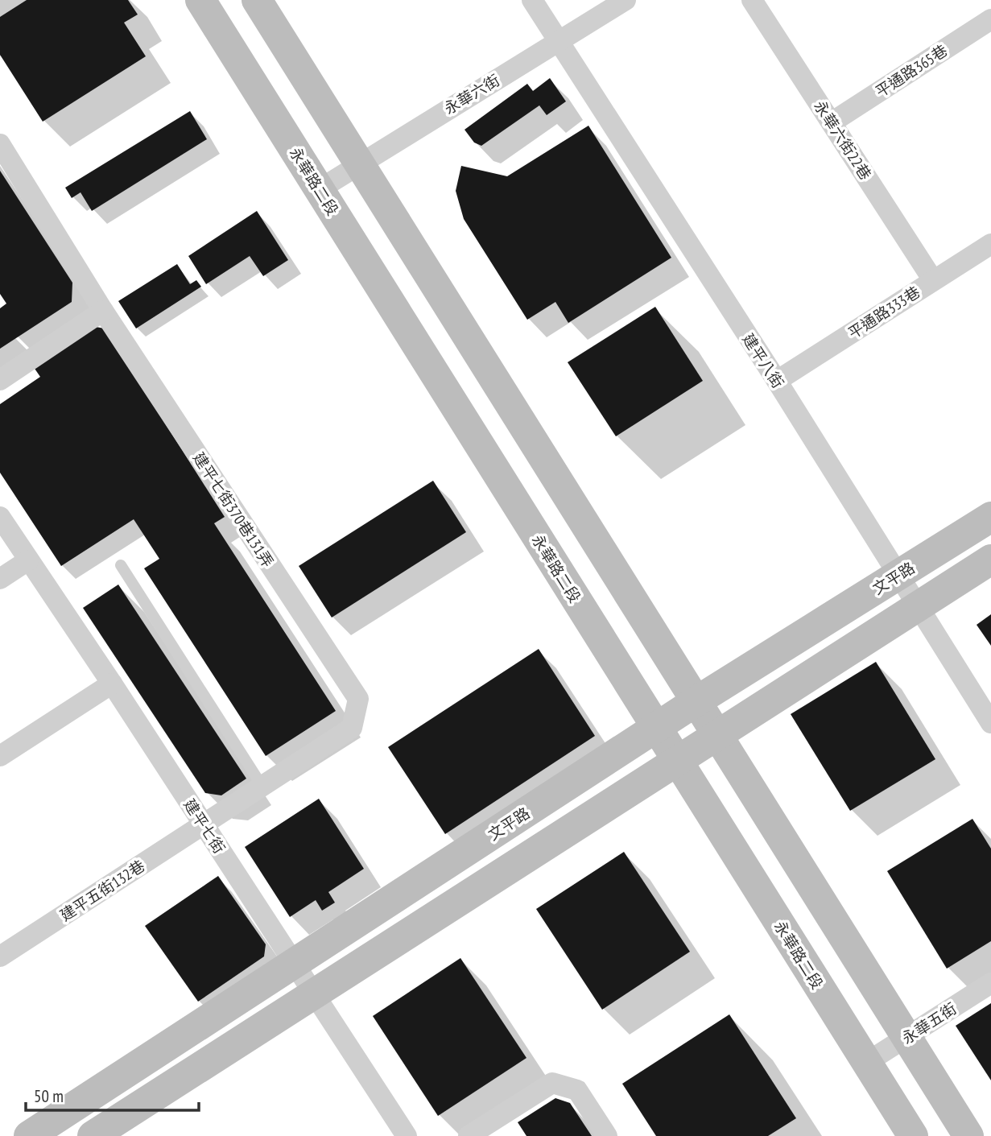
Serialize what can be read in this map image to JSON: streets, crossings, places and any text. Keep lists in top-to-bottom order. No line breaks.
{"streets":{"street":["平通路365巷","永華六街","永華六街22巷","永華路二段","平通路333巷","建平八街","建平七街370巷131弄","文平路","建平七街","建平五街132巷","永華五街"]},"crossings":[["平通路365巷","永華六街22巷"],["永華六街","永華路二段"],["永華六街","建平八街"],["永華六街22巷","平通路333巷"],["永華路二段","文平路"],["永華路二段","永華五街"],["平通路333巷","建平八街"],["建平八街","文平路"],["建平七街370巷131弄","建平七街"],["建平七街370巷131弄","建平五街132巷"],["文平路","建平七街"],["建平七街","建平五街132巷"]],"scale_bar":"50 m"}
